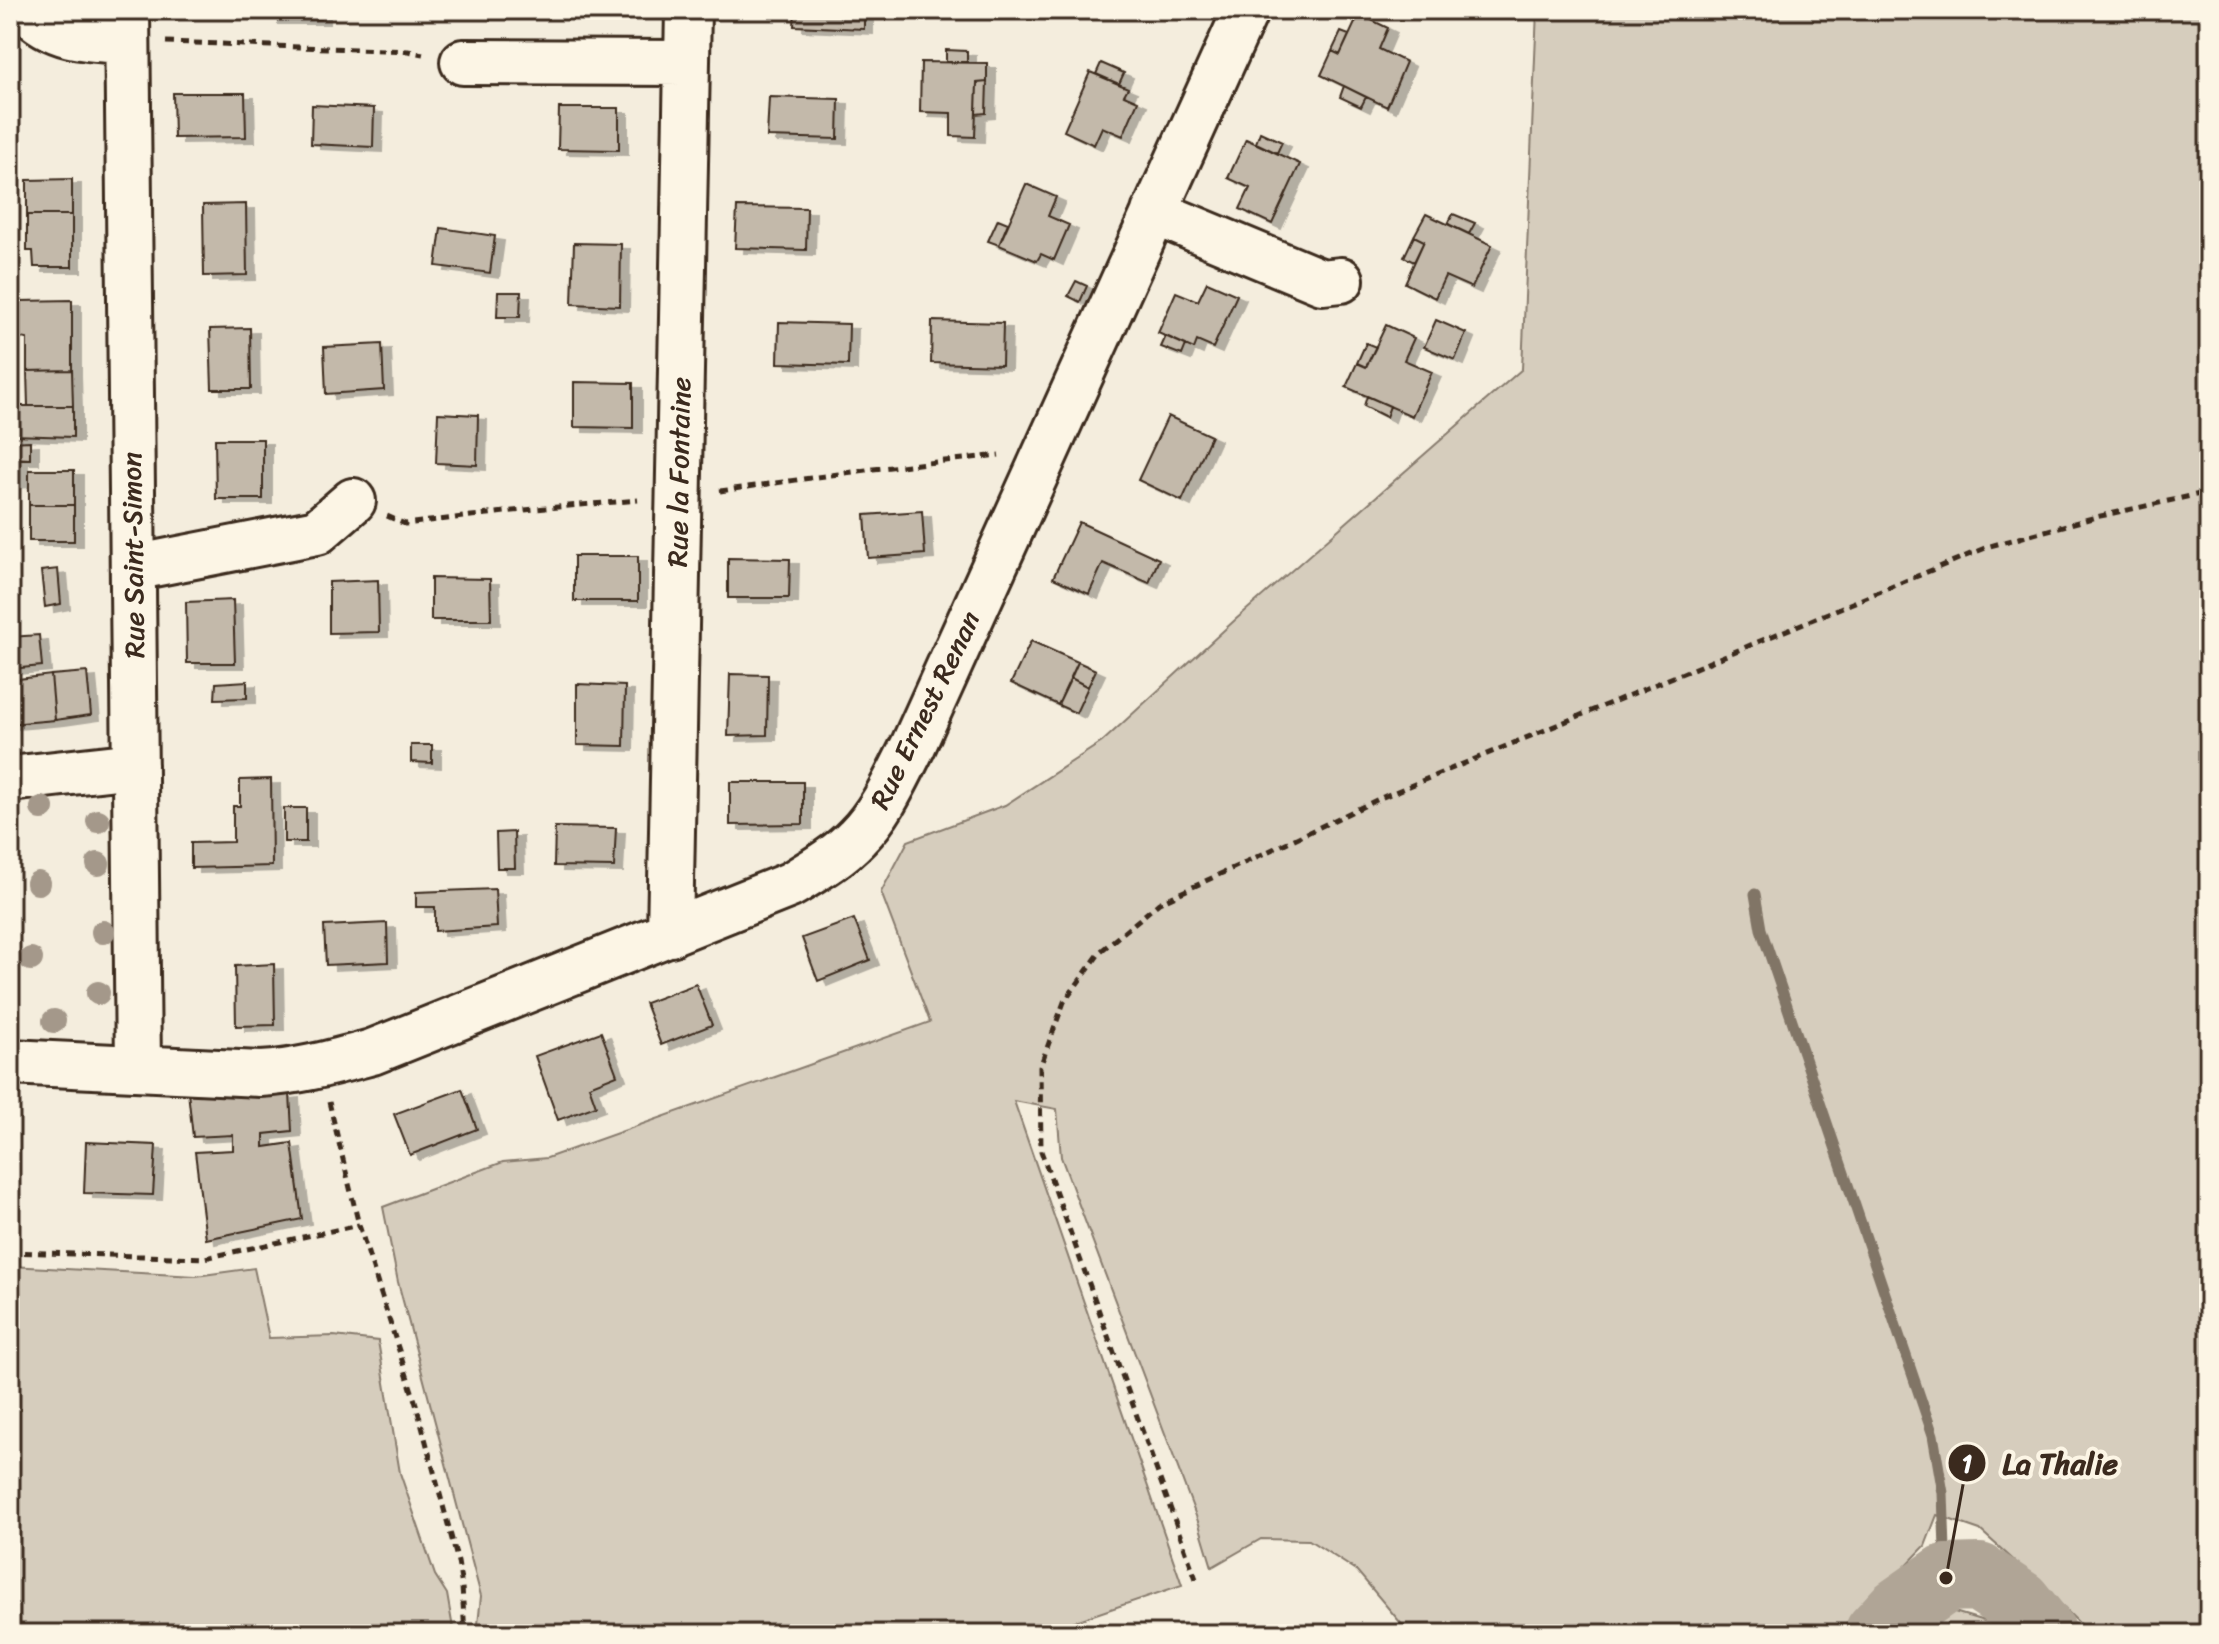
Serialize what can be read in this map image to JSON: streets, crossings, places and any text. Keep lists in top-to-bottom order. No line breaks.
{"streets":{"street":["Rue la Fontaine","Rue Saint-Simon","Rue Ernest Renan"]},"crossings":[["Rue la Fontaine","Rue Ernest Renan"],["Rue Saint-Simon","Rue Ernest Renan"]],"places":["La Thalie"]}
